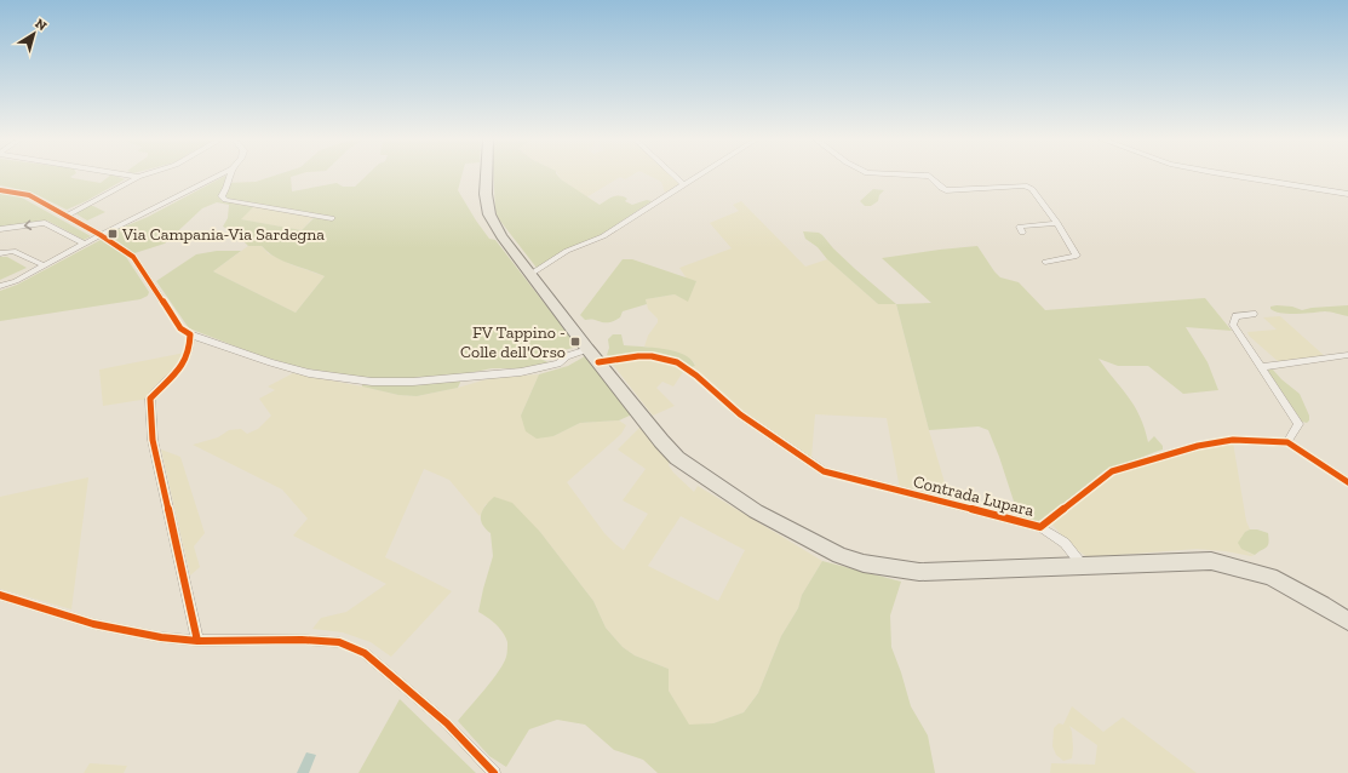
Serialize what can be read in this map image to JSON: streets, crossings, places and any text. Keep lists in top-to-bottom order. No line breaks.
{"streets":{"street":["Contrada Lupara"]},"places":{"transit":["Via Campania-Via Sardegna","FV Tappino - Colle dell'Orso"]},"north":"top right"}
